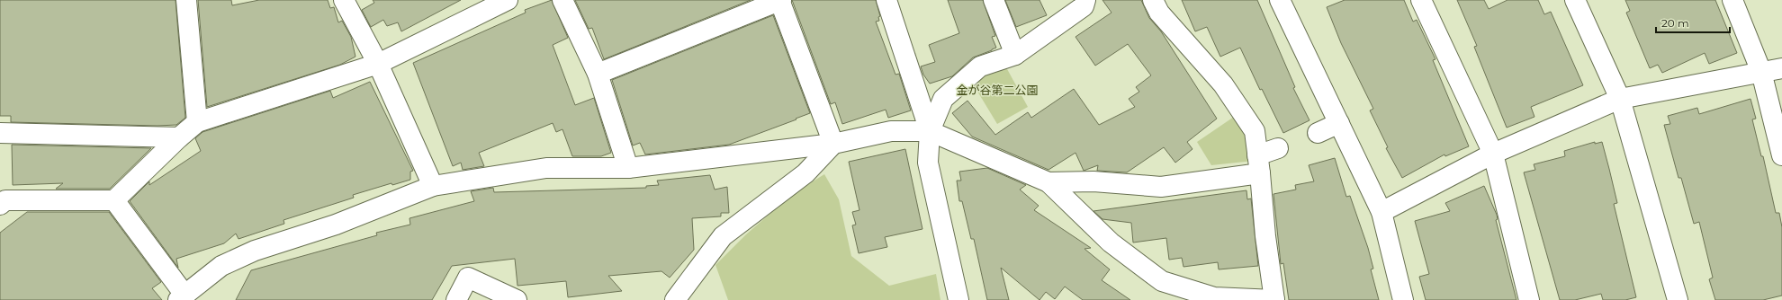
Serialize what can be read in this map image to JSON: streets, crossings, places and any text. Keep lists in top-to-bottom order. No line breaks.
{"parks":["金が谷第二公園"],"scale_bar":"20 m"}
